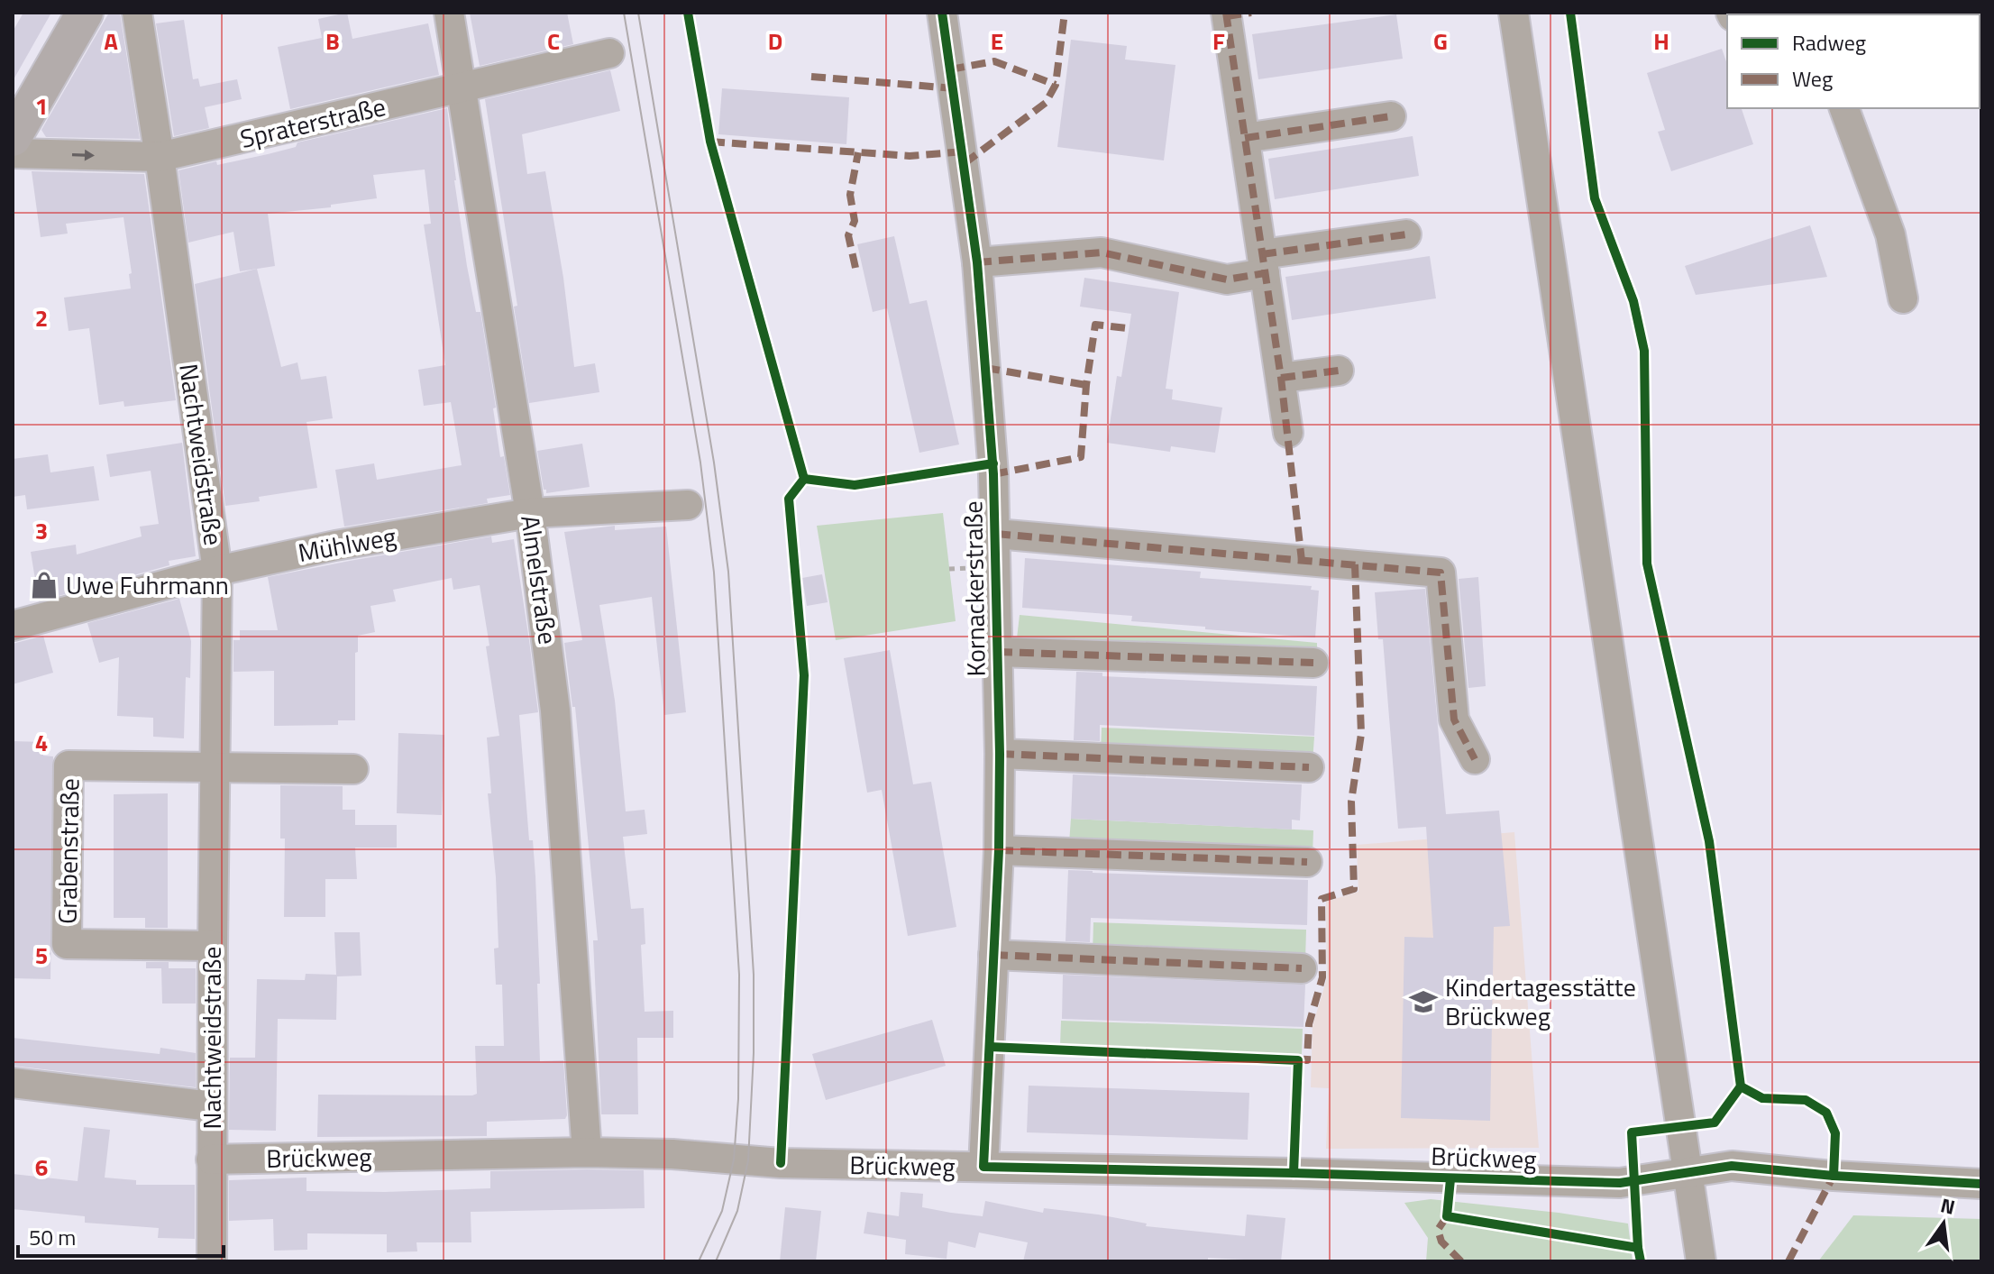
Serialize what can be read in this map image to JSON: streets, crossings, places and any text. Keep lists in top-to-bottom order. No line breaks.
{"streets":{"street":["Spraterstraße","Nachtweidstraße","Mühlweg","Almelstraße","Kornackerstraße","Grabenstraße","Brückweg"]},"crossings":[["Spraterstraße","Nachtweidstraße"],["Spraterstraße","Almelstraße"],["Nachtweidstraße","Mühlweg"],["Nachtweidstraße","Grabenstraße"],["Nachtweidstraße","Brückweg"],["Mühlweg","Almelstraße"],["Almelstraße","Brückweg"],["Kornackerstraße","Brückweg"]],"places":{"shop":["Uwe Fuhrmann"],"school or university":["Kindertagesstätte Brückweg"]},"legend":["Radweg","Weg"],"scale_bar":"50 m","north":"top","grid":{"columns":["A","B","C","D","E","F","G","H"],"rows":["1","2","3","4","5","6"]}}
